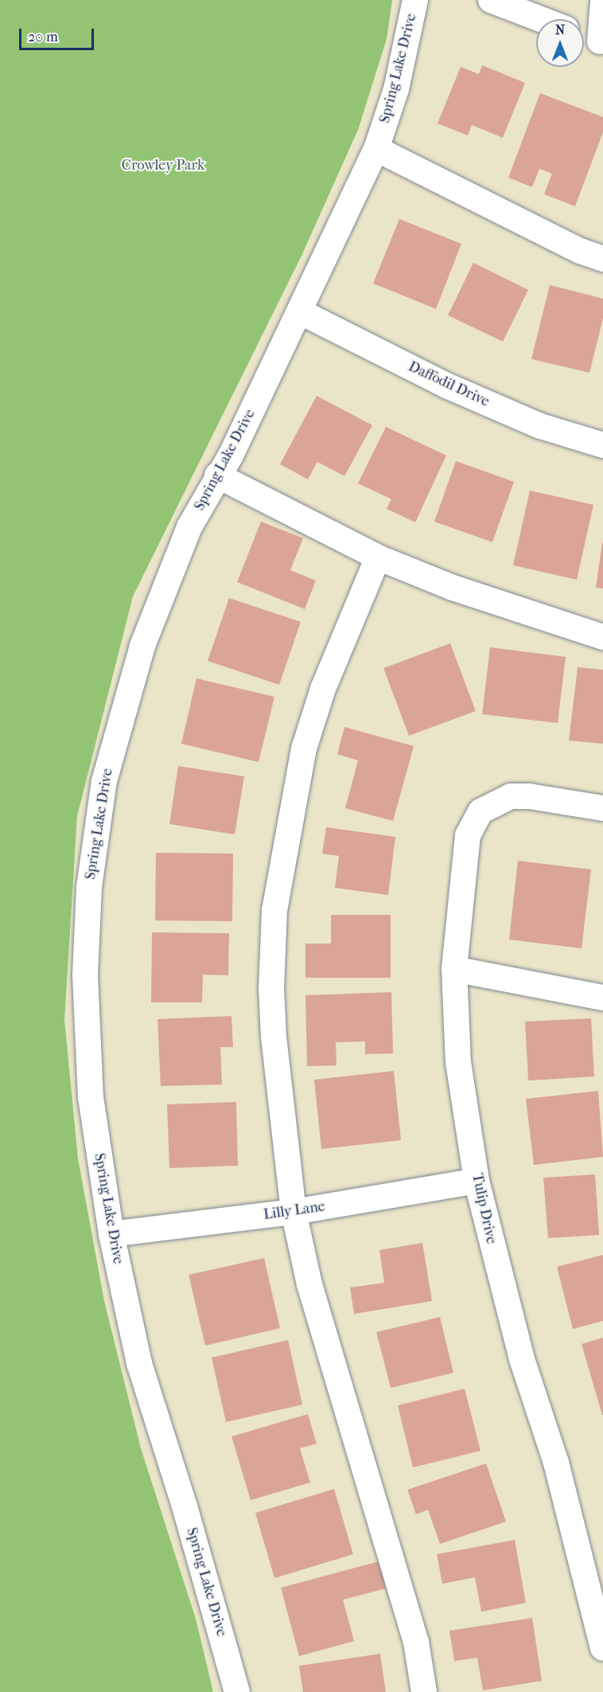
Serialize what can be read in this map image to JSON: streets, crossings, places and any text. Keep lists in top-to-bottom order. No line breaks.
{"streets":{"street":["Spring Lake Drive","Daffodil Drive","Tulip Drive","Lilly Lane"]},"crossings":[["Spring Lake Drive","Daffodil Drive"],["Spring Lake Drive","Lilly Lane"],["Tulip Drive","Lilly Lane"]],"parks":["Crowley Park"],"scale_bar":"20 m","north":"top"}
